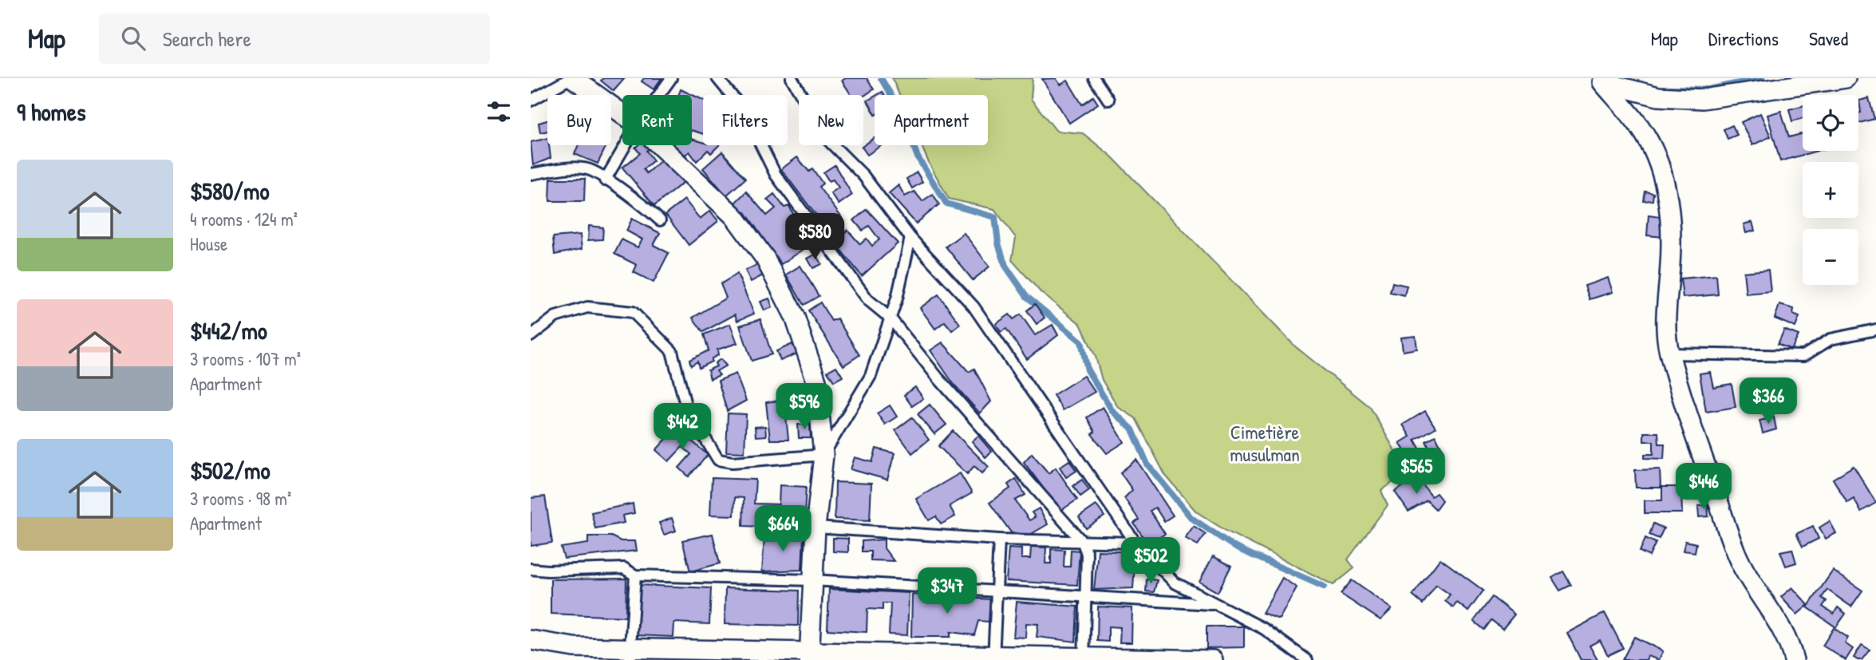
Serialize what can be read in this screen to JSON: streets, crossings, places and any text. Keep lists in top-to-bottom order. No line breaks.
{"parks":["Cimetière musulman"],"page":{"header":"Map","search":"Search here","nav":["Map","Directions","Saved"],"heading":"9 homes","map_buttons":["+","−"],"chip":["Buy","Rent","Filters","New","Apartment"],"list":[{"name":"$580/mo","note":"4 rooms · 124 m² · House"},{"name":"$442/mo","note":"3 rooms · 107 m² · Apartment"},{"name":"$502/mo","note":"3 rooms · 98 m² · Apartment"}],"price":["$580","$366","$596","$442","$565","$446","$664","$502","$347"]}}
